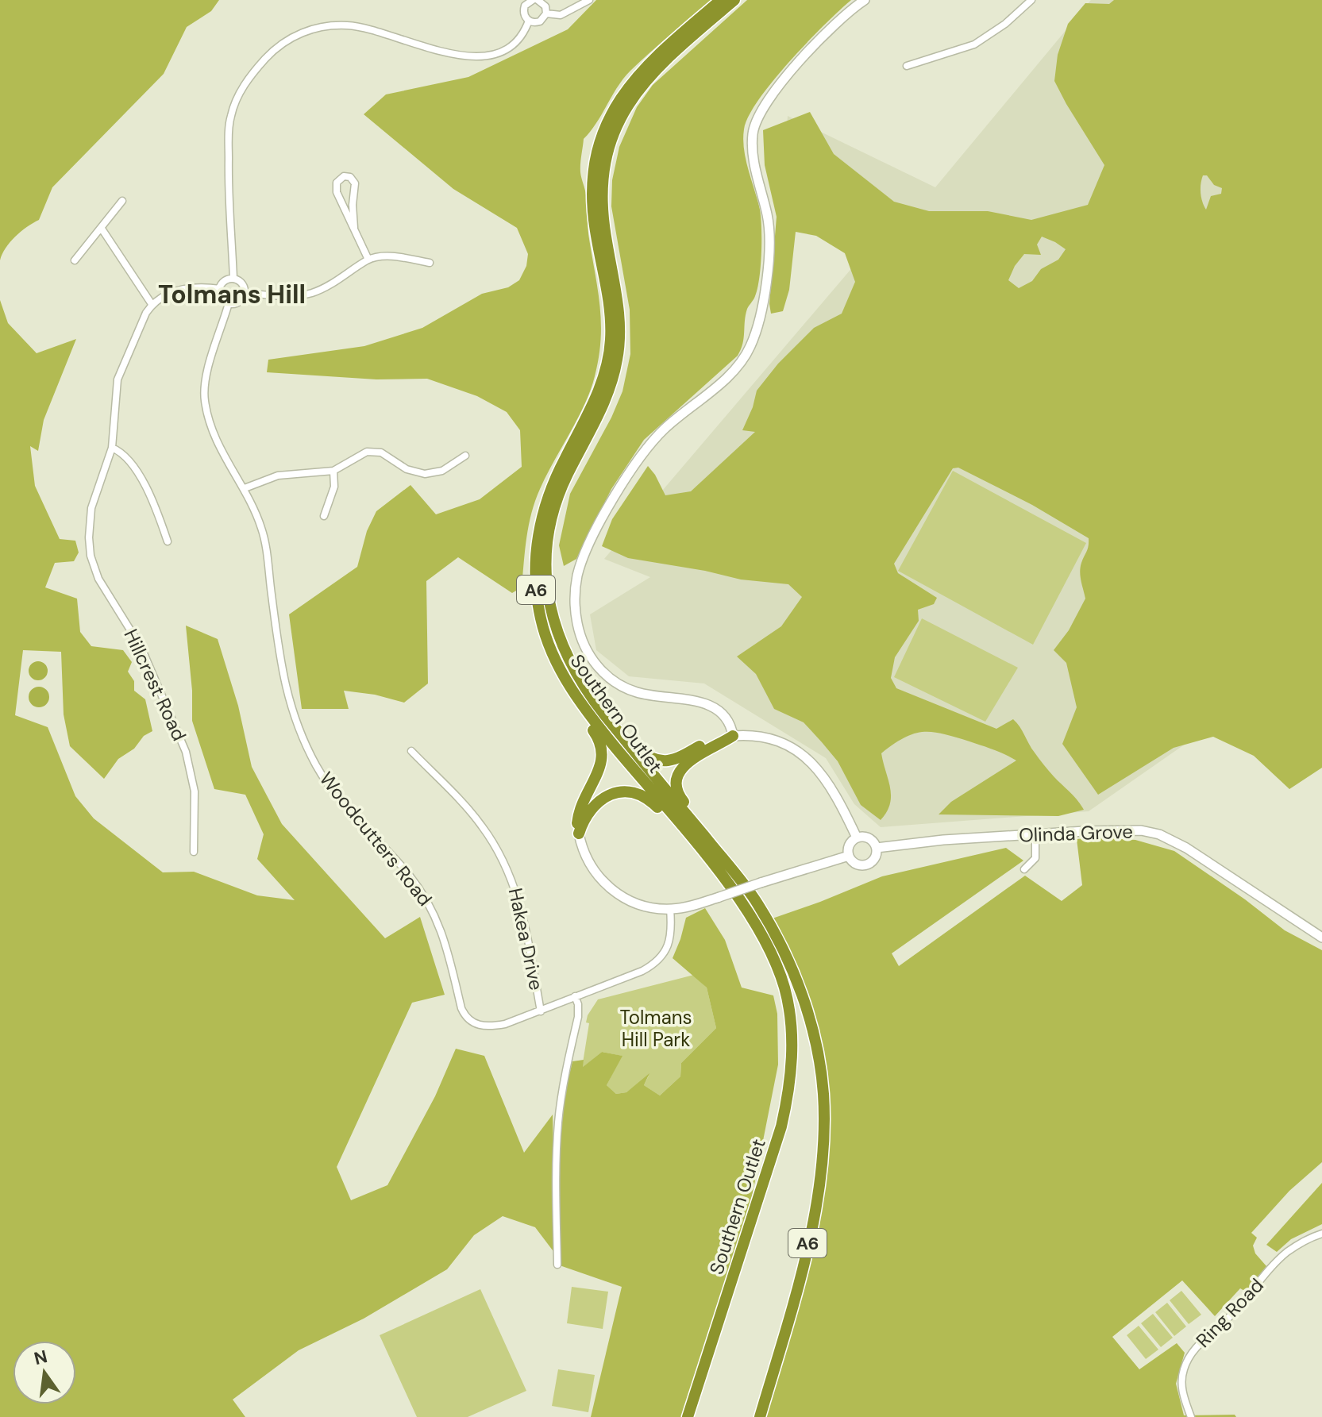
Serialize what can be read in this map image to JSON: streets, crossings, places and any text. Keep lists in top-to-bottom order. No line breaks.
{"streets":{"highway":["A6","Southern Outlet"],"main road":["Olinda Grove"],"street":["Hillcrest Road","Woodcutters Road","Hakea Drive","Ring Road"]},"crossings":[["Woodcutters Road","Hakea Drive"]],"districts":["Tolmans Hill"],"parks":["Tolmans Hill Park"],"north":"top"}
